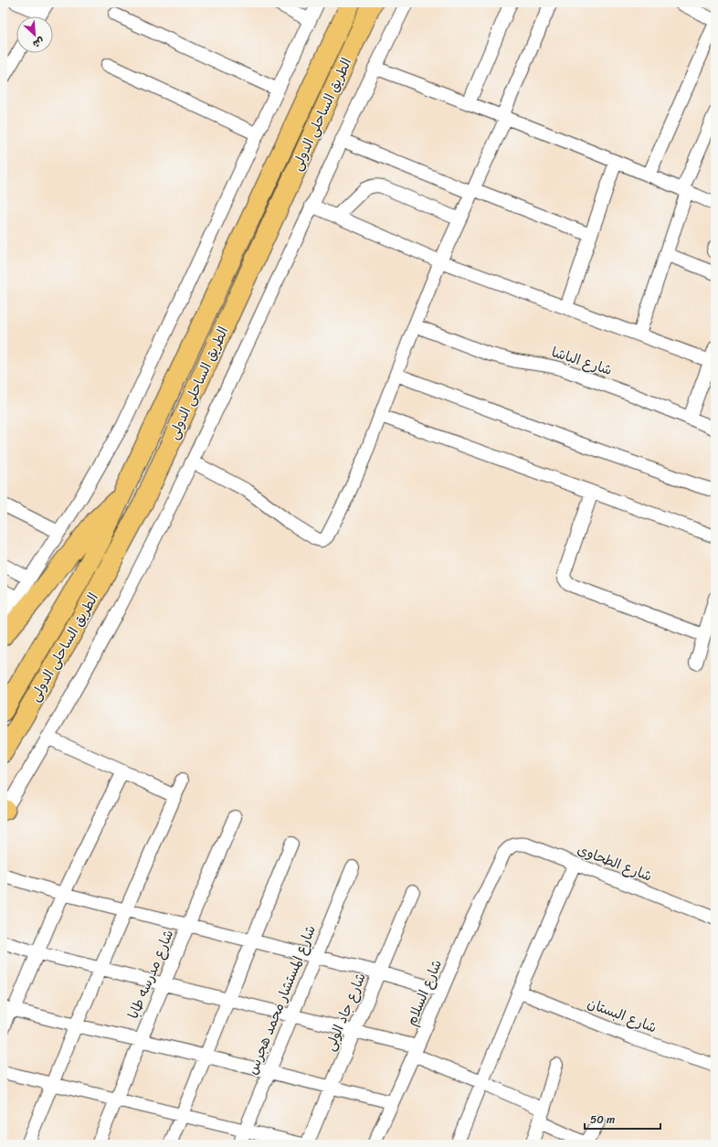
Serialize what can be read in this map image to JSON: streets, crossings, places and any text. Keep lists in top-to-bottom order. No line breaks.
{"streets":{"highway":["الطريق الساحلى الدولى"],"street":["شارع الباشا","شارع الطحاوى","شارع مدرسه طابا","شارع السلام","شارع المستشار محمد هجرس","شارع جاد الولى","شارع البستان"]},"crossings":[["شارع الطحاوى","شارع السلام"]],"scale_bar":"50 m","north":"bottom right"}
